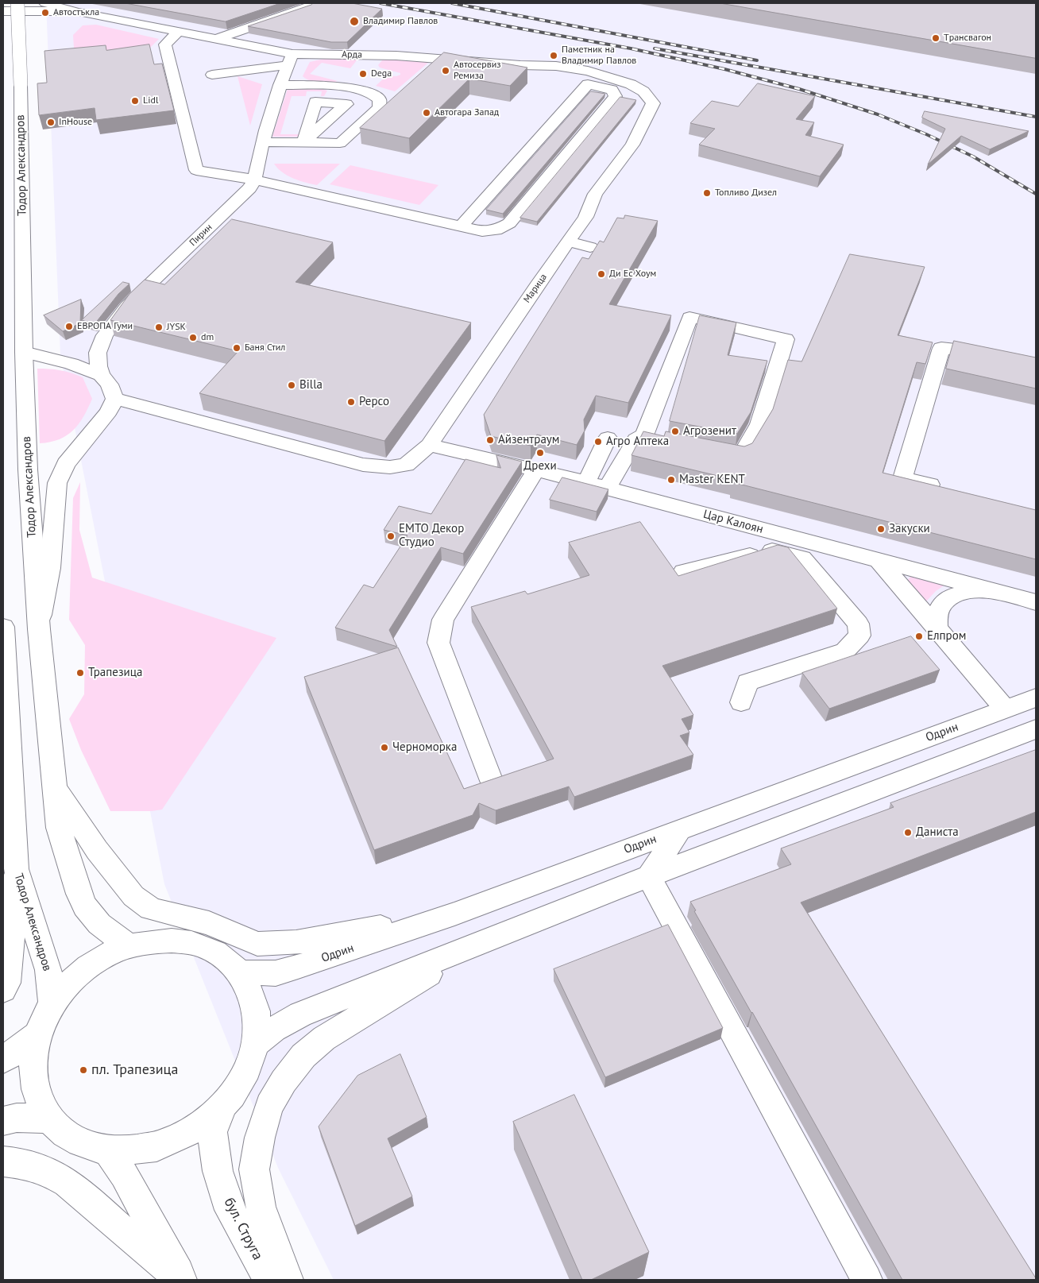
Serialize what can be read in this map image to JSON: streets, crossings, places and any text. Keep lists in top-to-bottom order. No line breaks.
{"streets":{"main road":["Арда","Тодор Александров","Пирин","Марица","Цар Калоян","Одрин","бул. Струга"]},"crossings":[["Арда","Пирин"],["Арда","Марица"],["Пирин","Марица"],["Марица","Цар Калоян"]],"places":["Автостъкла","Владимир Павлов","Tрансвагон","Паметник на Владимир Павлов","Автосервиз Ремиза","Dega","Lidl","Автогара Запад","InHouse","Топливо Дизел","Ди Ес Хоум","ЕВРОПА Гуми","JYSK","dm","Баня Стил","Billa","Pepco","Агрозенит","Айзентраум","Агро Аптека","Дрехи","Master KENT","Закуски","ЕМТО Декор Студио","Елпром","Трапезица","Черноморка","Даниста","пл. Трапезица"]}
